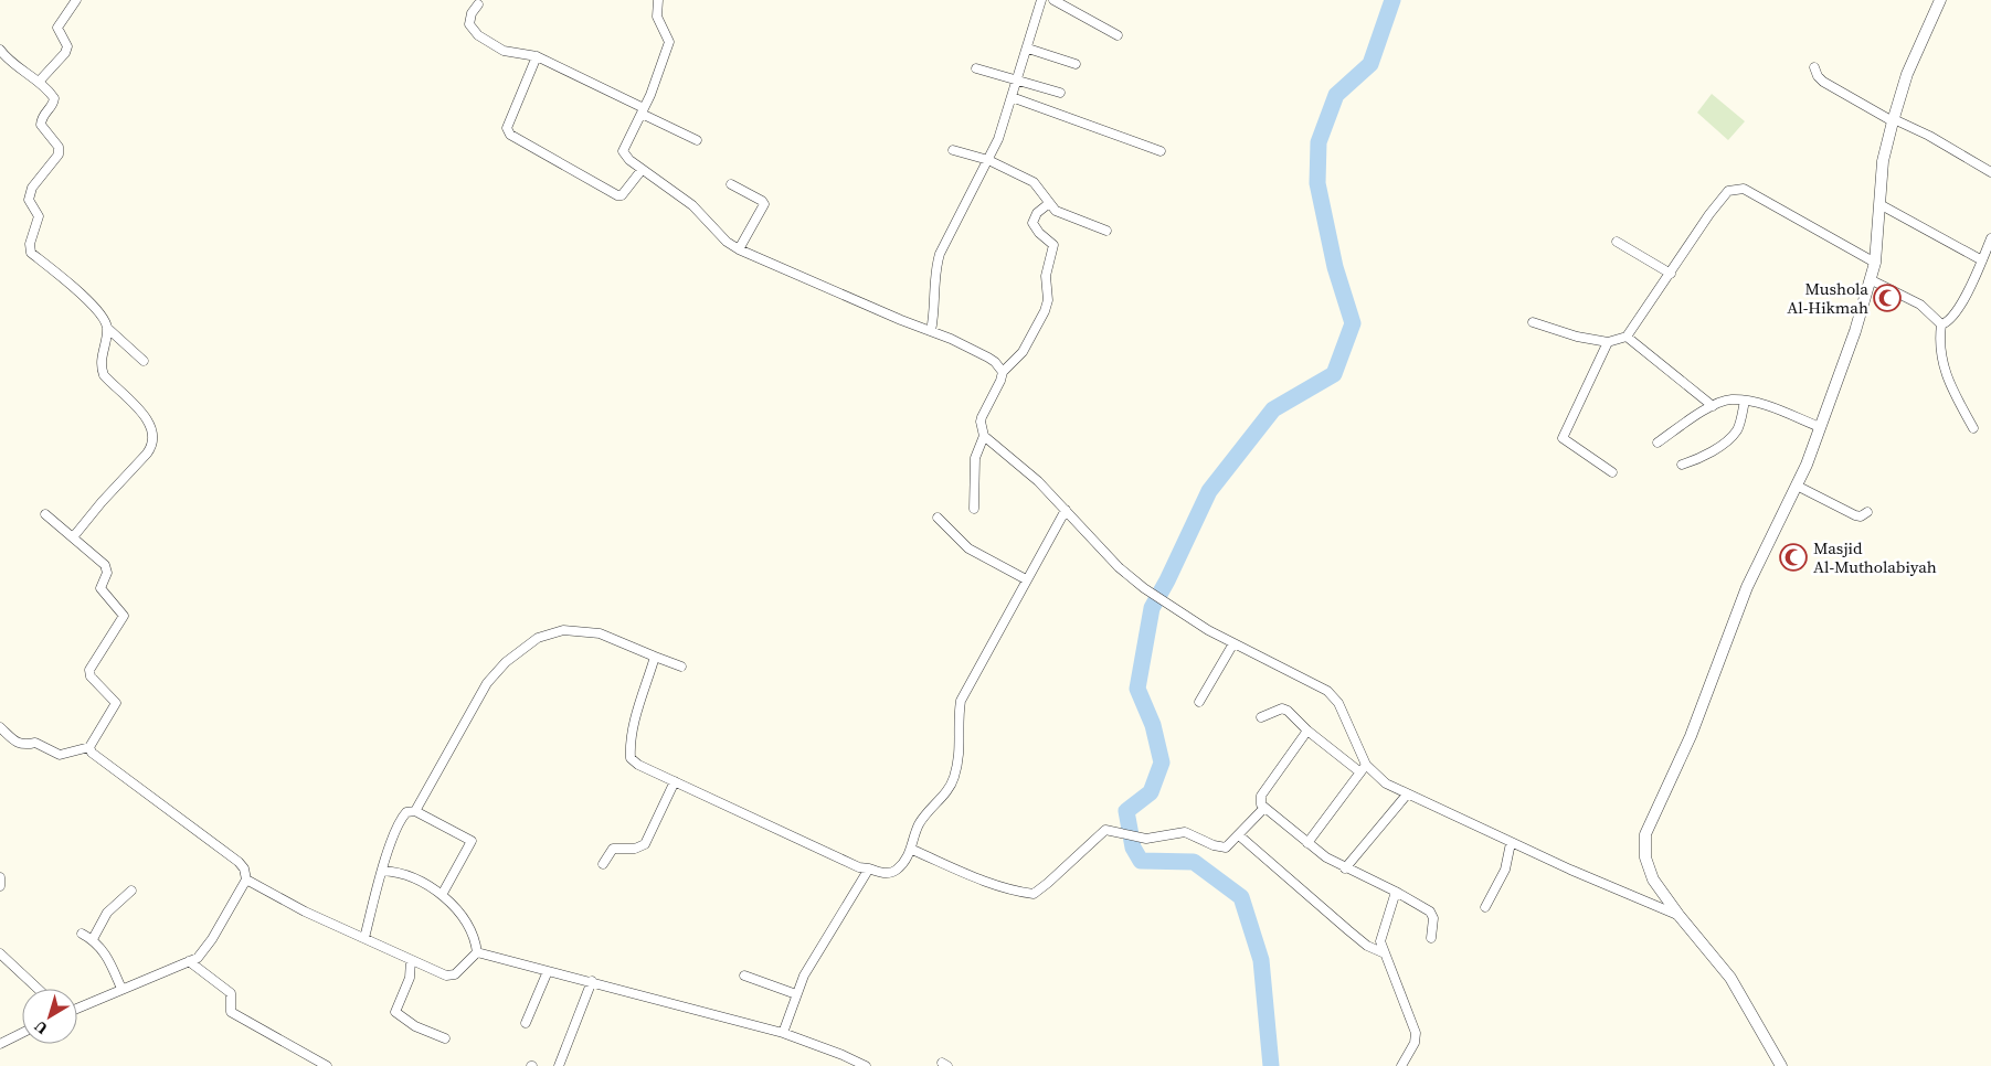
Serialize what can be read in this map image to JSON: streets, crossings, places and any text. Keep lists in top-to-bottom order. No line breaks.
{"places":{"mosque":["Mushola Al-Hikmah","Masjid Al-Mutholabiyah"]},"north":"bottom left"}
